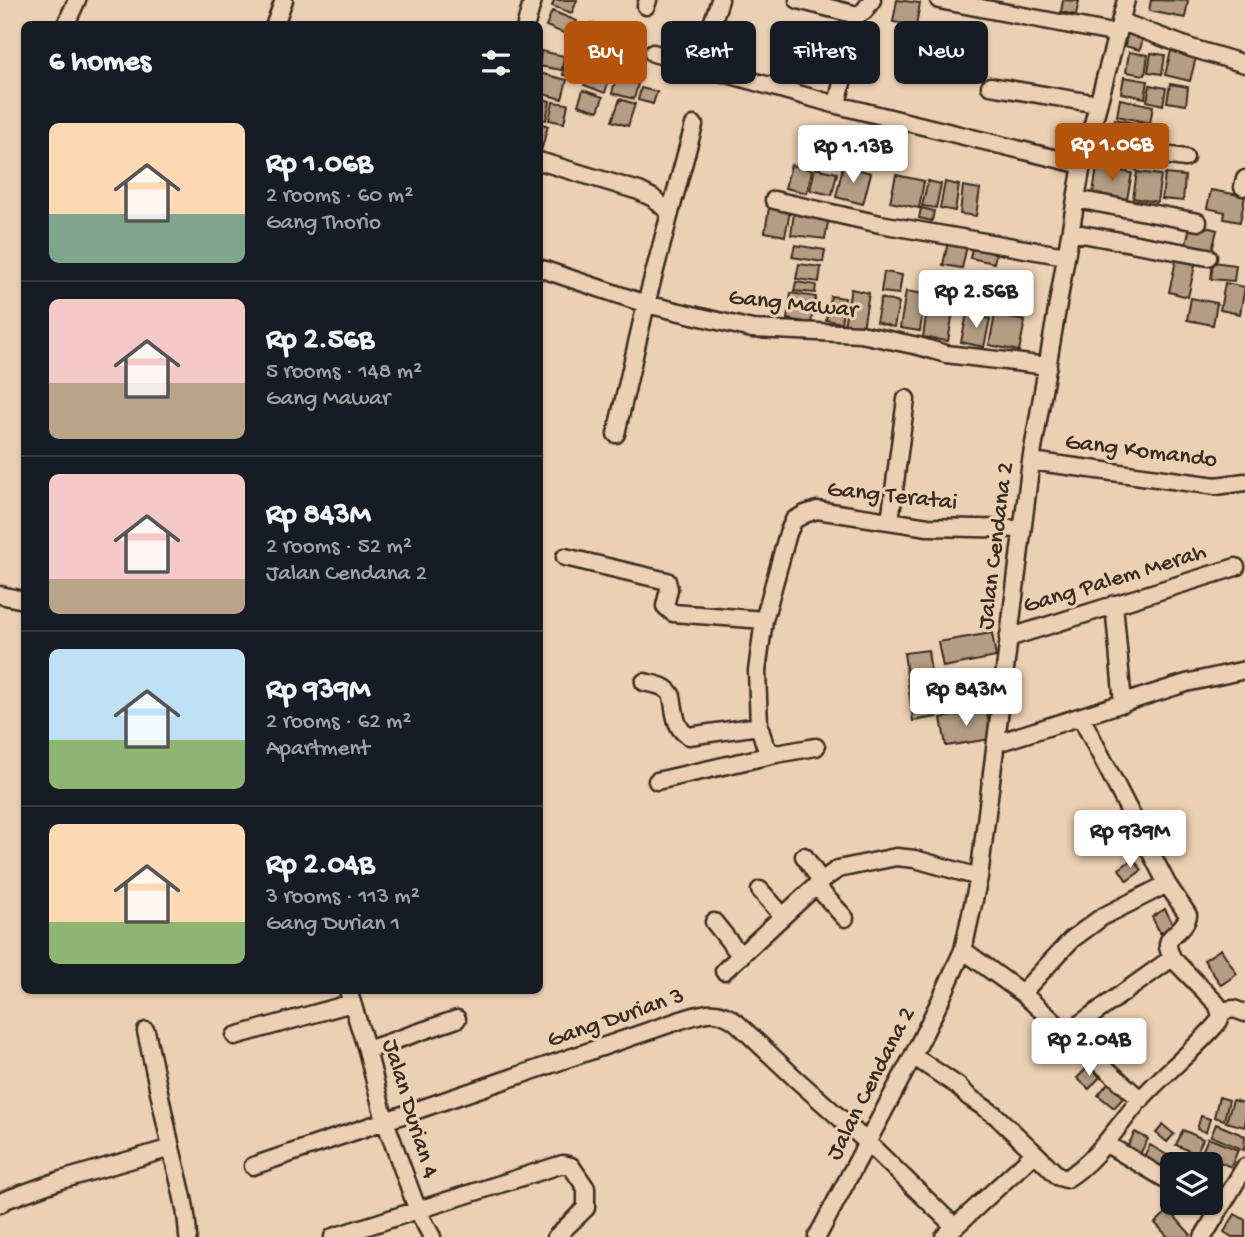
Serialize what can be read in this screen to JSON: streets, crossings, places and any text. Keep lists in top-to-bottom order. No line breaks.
{"streets":{"street":["Gang Mawar","Gang Komando","Gang Teratai","Jalan Cendana 2","Gang Palem Merah","Gang Durian 3","Jalan Durian 4"]},"crossings":[["Gang Mawar","Jalan Cendana 2"],["Gang Komando","Jalan Cendana 2"],["Gang Teratai","Jalan Cendana 2"],["Jalan Cendana 2","Gang Palem Merah"],["Jalan Cendana 2","Gang Durian 3"],["Gang Durian 3","Jalan Durian 4"]],"page":{"chip":["Buy","Rent","Filters","New"],"heading":"6 homes","list":[{"name":"Rp 1.06B","note":"2 rooms · 60 m² · Gang Thorio"},{"name":"Rp 2.56B","note":"5 rooms · 148 m² · Gang Mawar"},{"name":"Rp 843M","note":"2 rooms · 52 m² · Jalan Cendana 2"},{"name":"Rp 939M","note":"2 rooms · 62 m² · Apartment"},{"name":"Rp 2.04B","note":"3 rooms · 113 m² · Gang Durian 1"}],"price":["Rp 1.06B","Rp 1.13B","Rp 2.56B","Rp 843M","Rp 939M","Rp 2.04B"]}}
